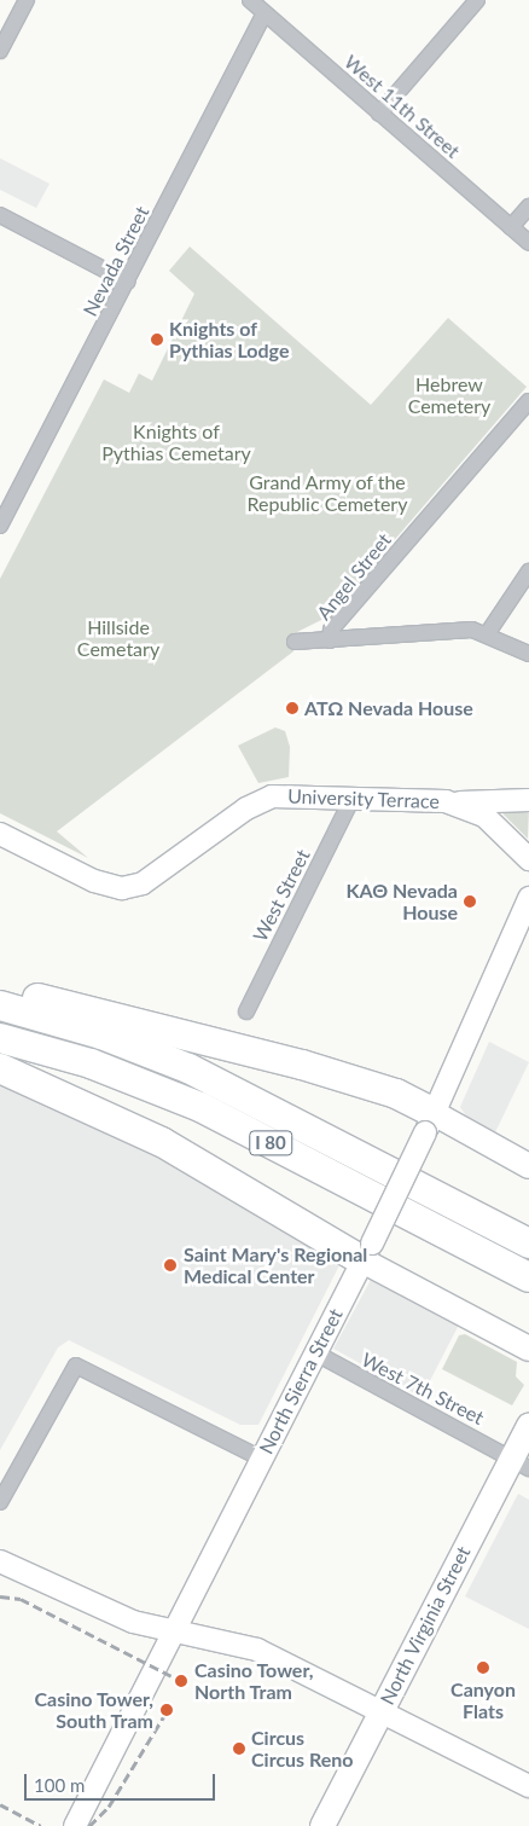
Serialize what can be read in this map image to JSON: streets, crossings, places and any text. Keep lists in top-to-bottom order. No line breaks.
{"streets":{"highway":["I 80"],"main road":["University Terrace","North Sierra Street","North Virginia Street"],"street":["West 11th Street","Nevada Street","Angel Street","West Street","West 7th Street"]},"crossings":[["West 11th Street","Nevada Street"],["University Terrace","West Street"],["North Sierra Street","West 7th Street"],["West 7th Street","North Virginia Street"]],"parks":["Hebrew Cemetery","Knights of Pythias Cemetary","Grand Army of the Republic Cemetery","Hillside Cemetary"],"places":["Knights of Pythias Lodge","ΑΤΩ Nevada House","ΚΑΘ Nevada House","Saint Mary's Regional Medical Center","Canyon Flats","Casino Tower, North Tram","Casino Tower, South Tram","Circus Circus Reno"],"scale_bar":"100 m"}
